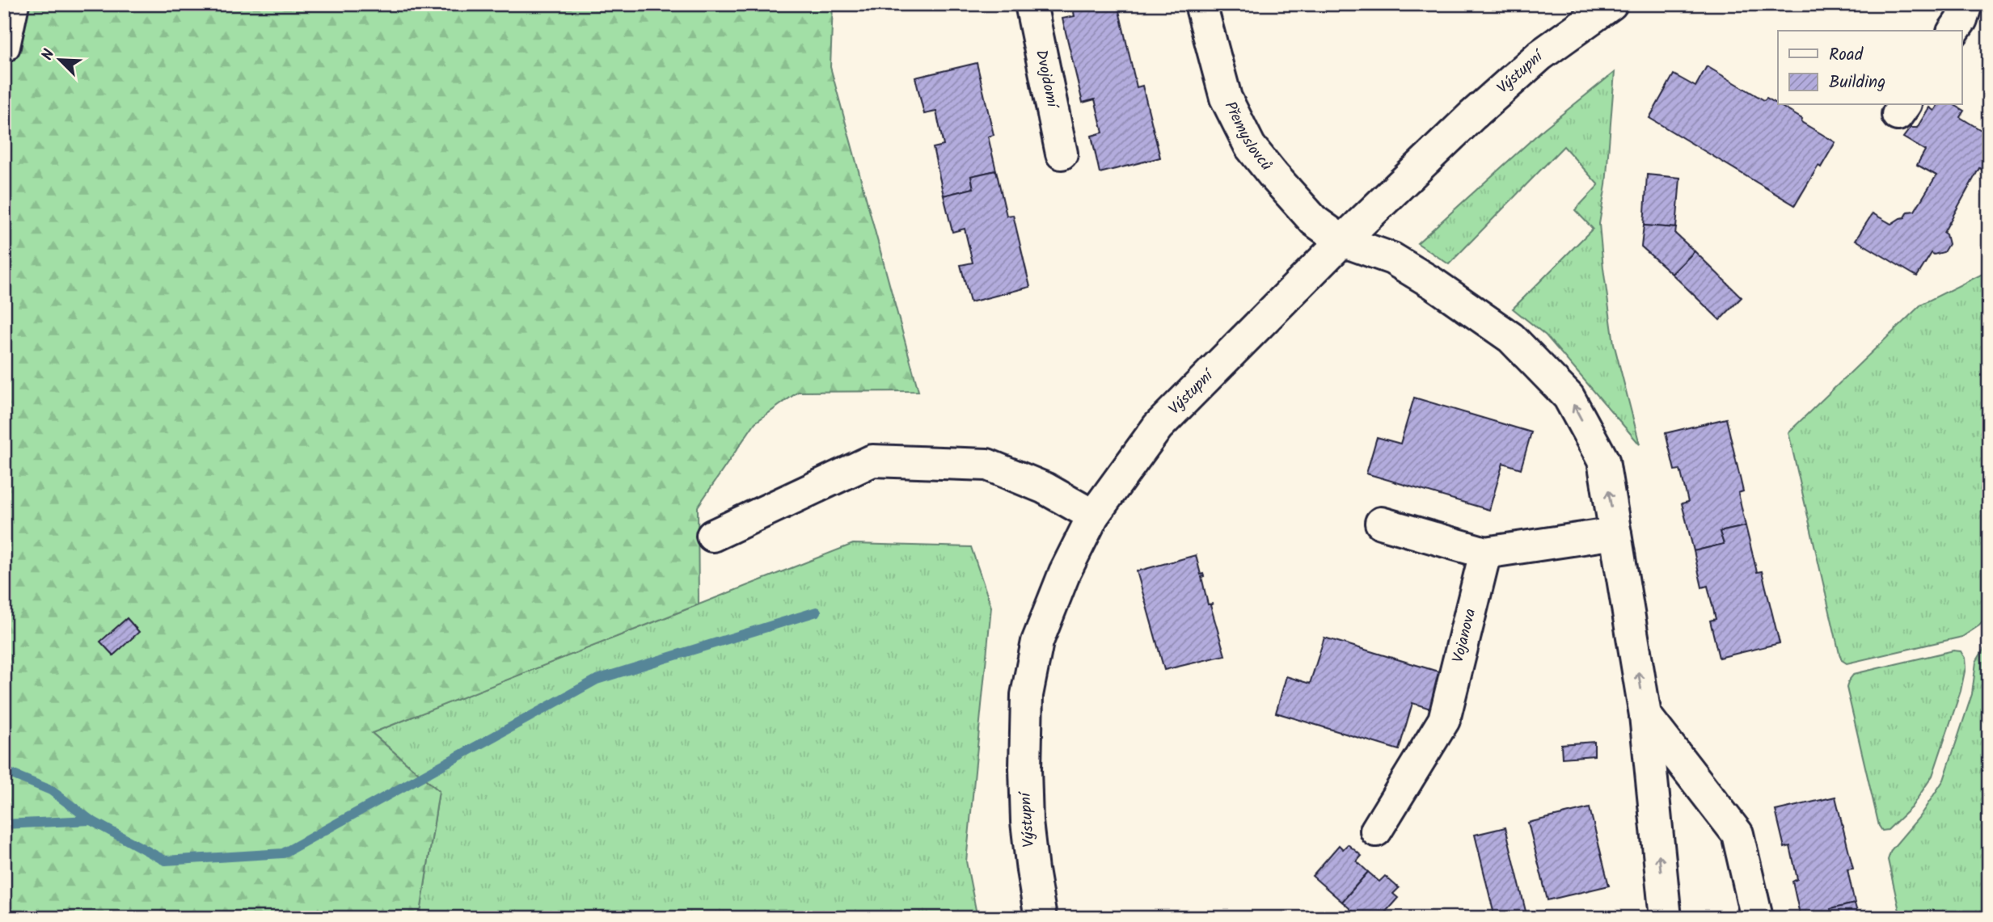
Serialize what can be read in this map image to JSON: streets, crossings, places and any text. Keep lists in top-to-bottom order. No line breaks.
{"streets":{"street":["Výstupní","Dvojdomí","Přemyslovců","Vojanova"]},"crossings":[["Výstupní","Přemyslovců"]],"legend":["Road","Building"],"north":"top left"}
